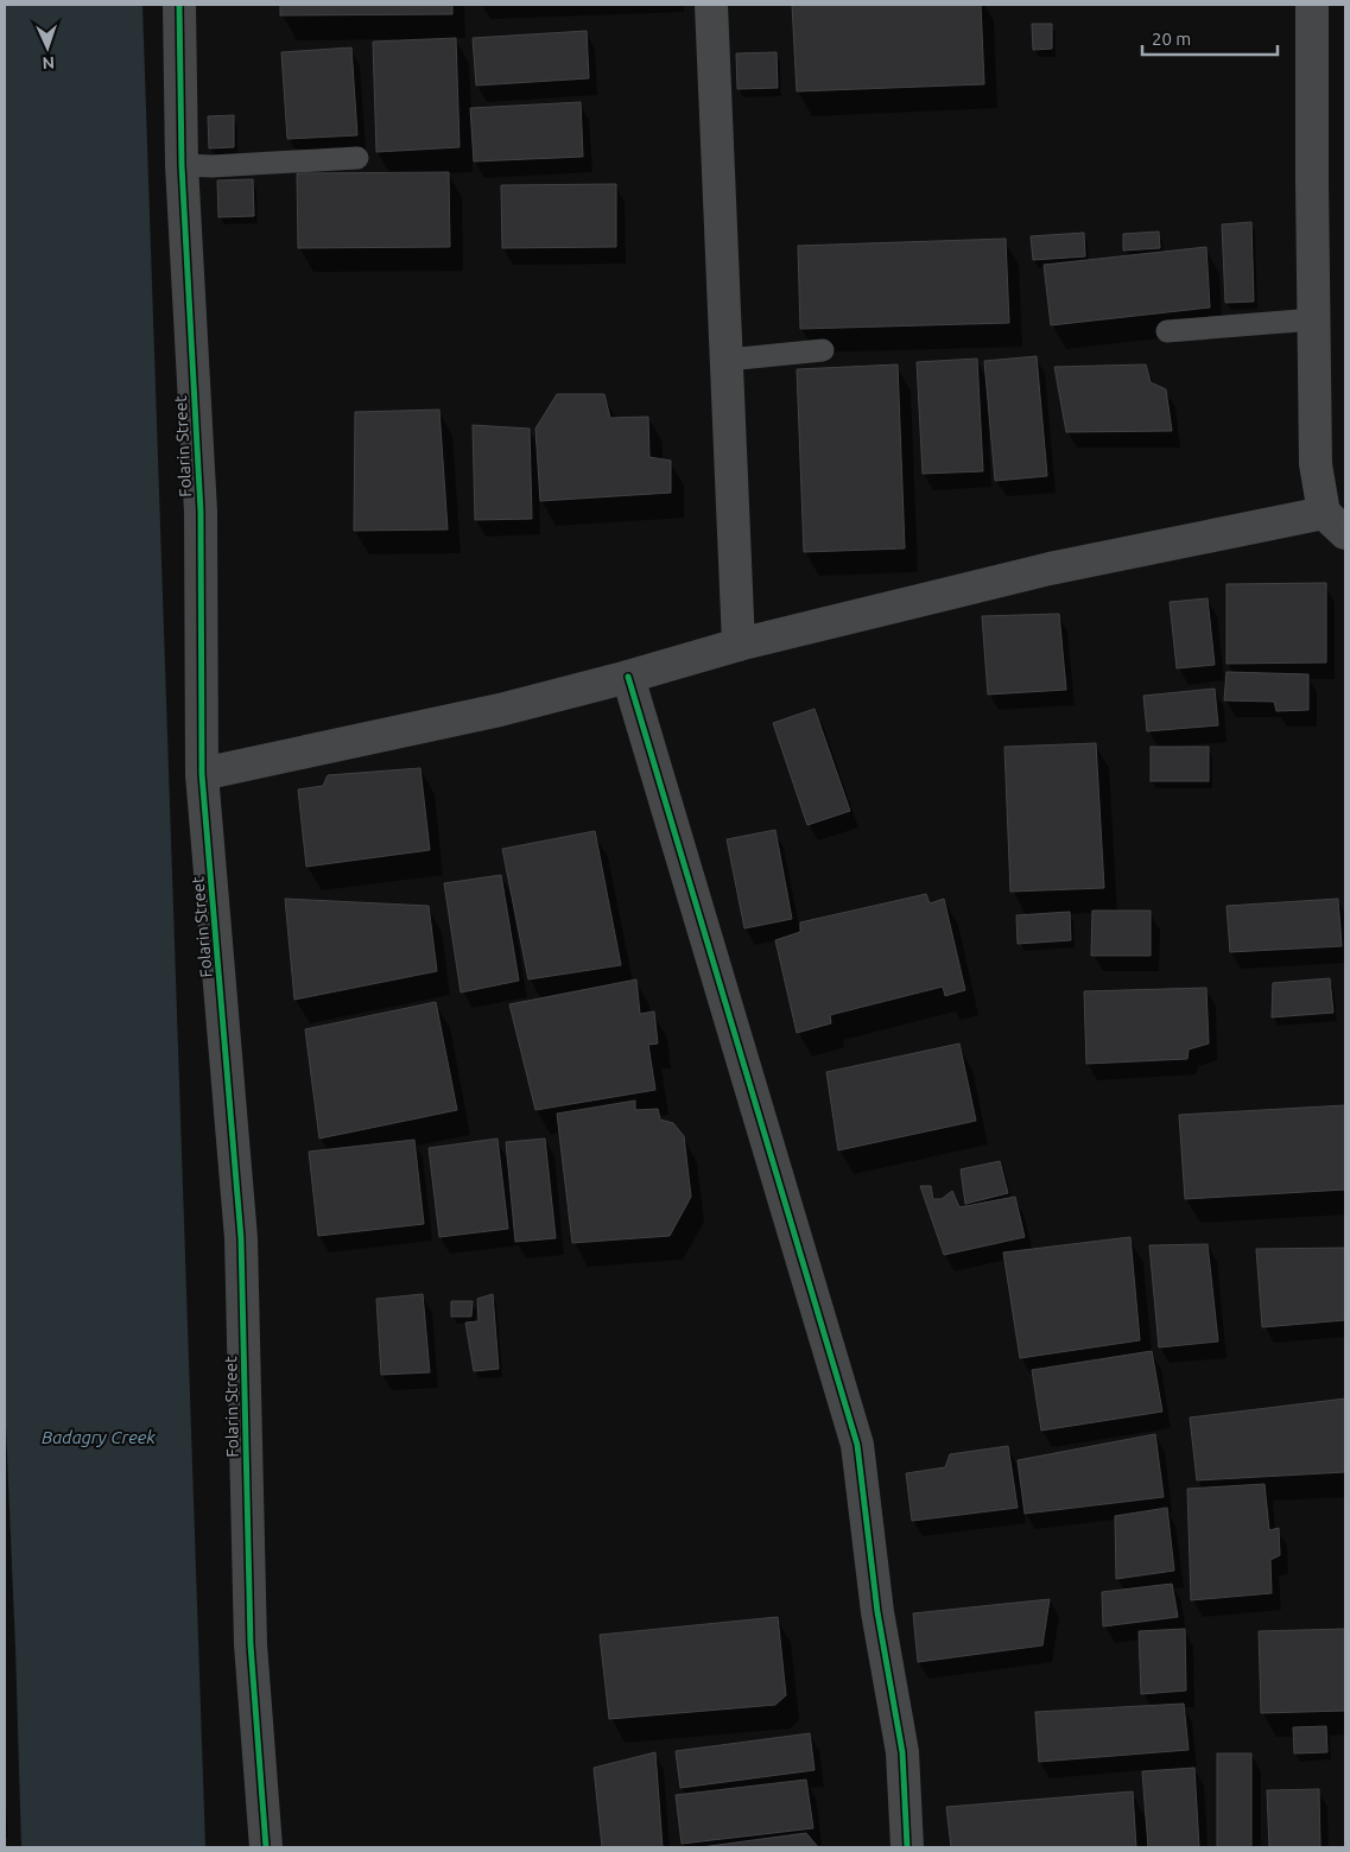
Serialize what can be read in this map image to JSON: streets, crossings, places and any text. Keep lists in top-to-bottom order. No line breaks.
{"streets":{"street":["Folarin Street"]},"water":["Badagry Creek"],"scale_bar":"20 m","north":"bottom"}
